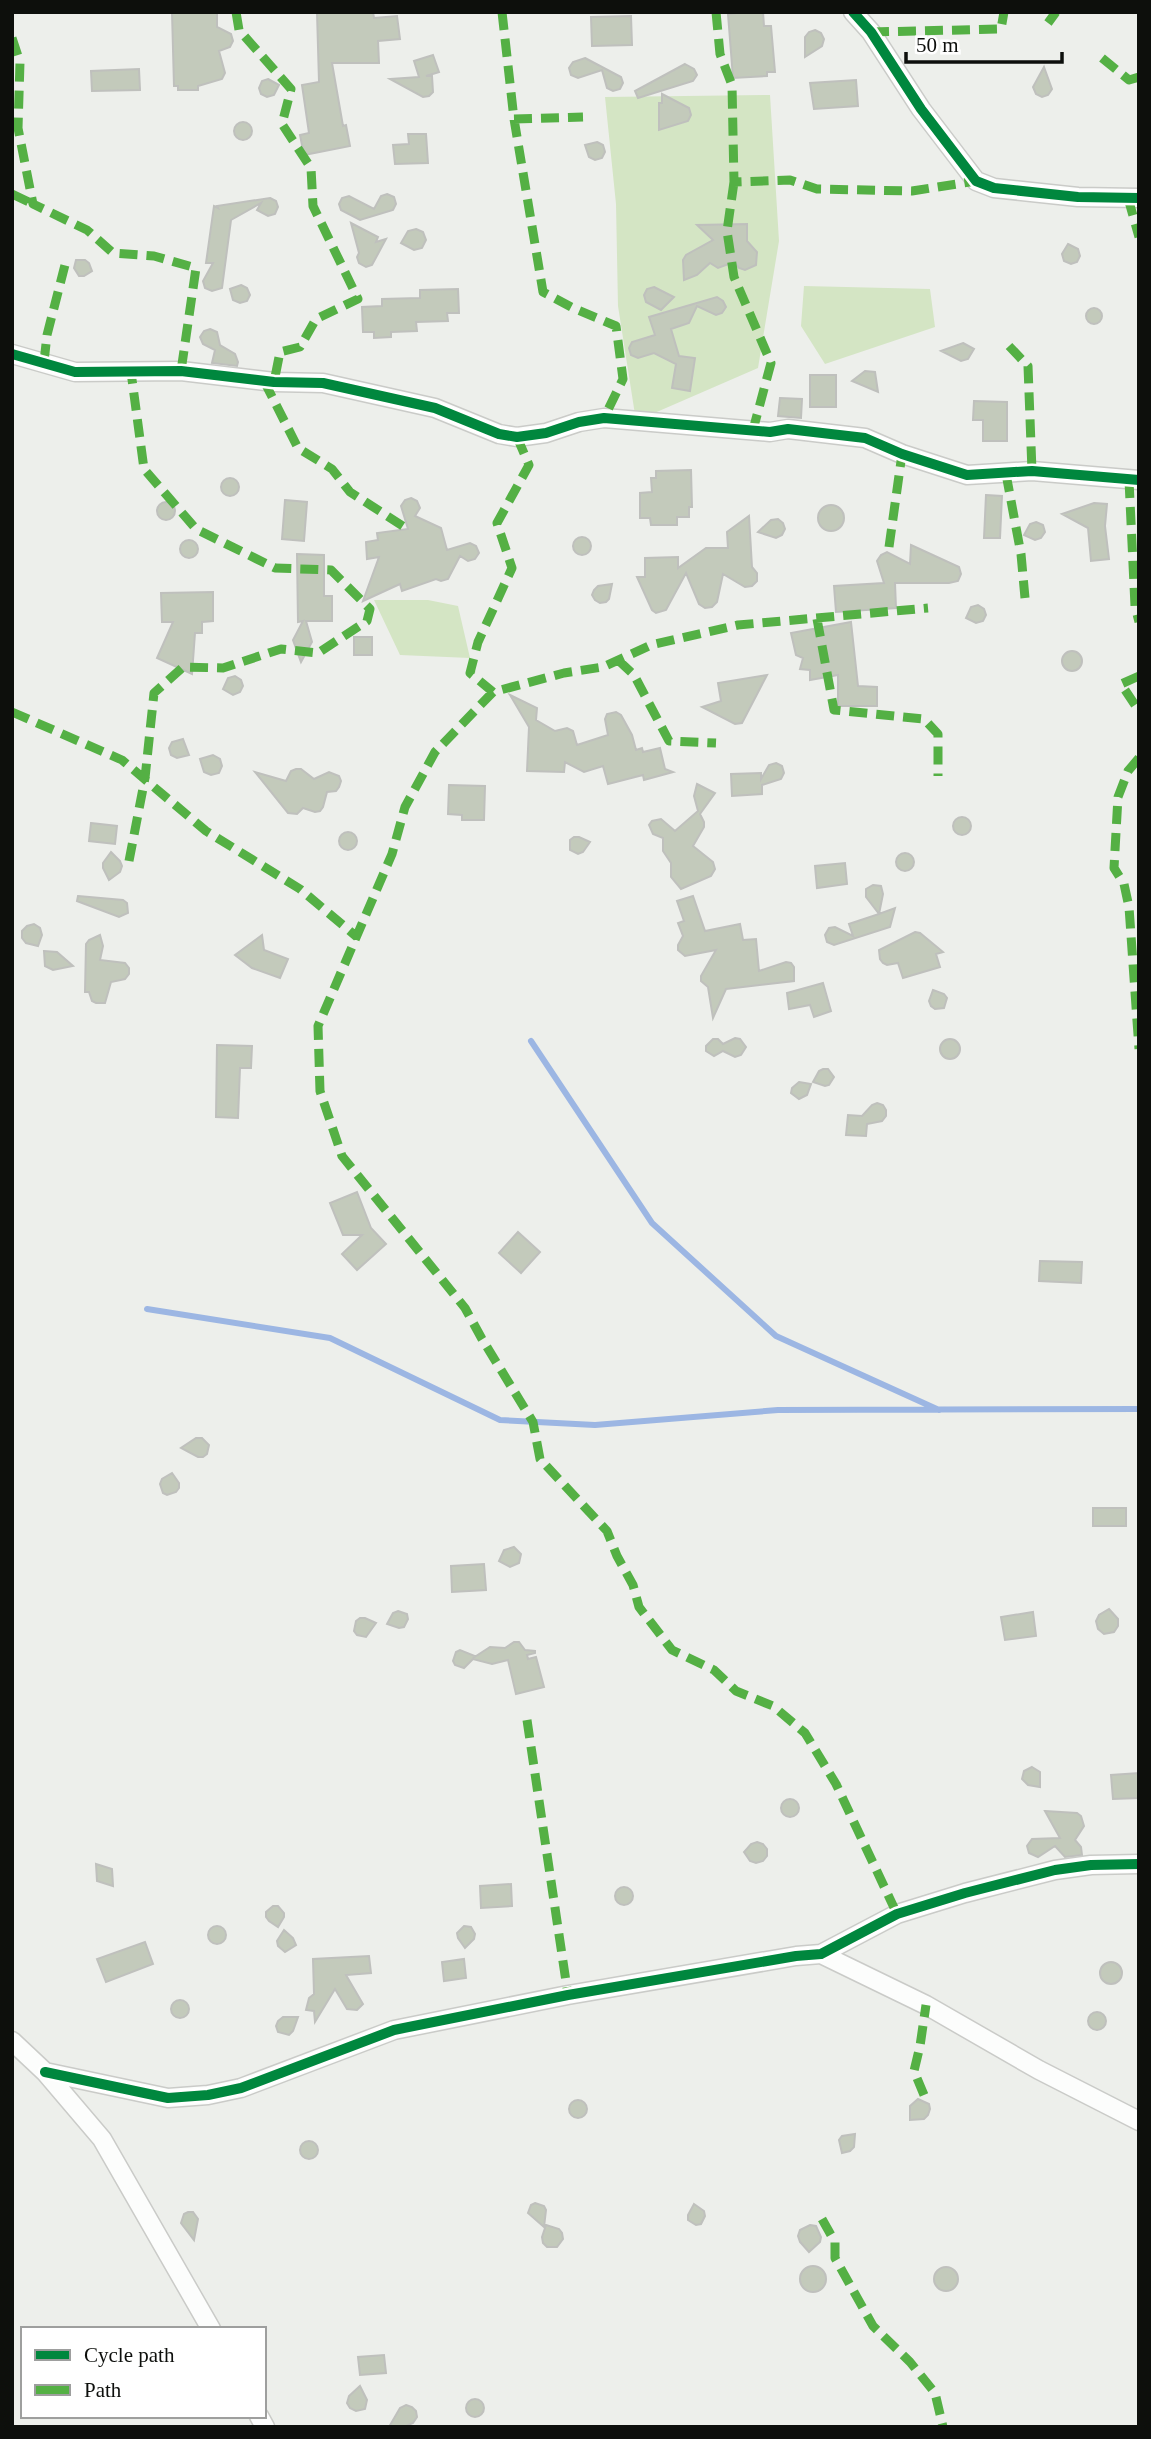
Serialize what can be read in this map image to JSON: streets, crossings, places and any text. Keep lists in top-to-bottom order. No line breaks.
{"legend":["Cycle path","Path"],"scale_bar":"50 m"}
